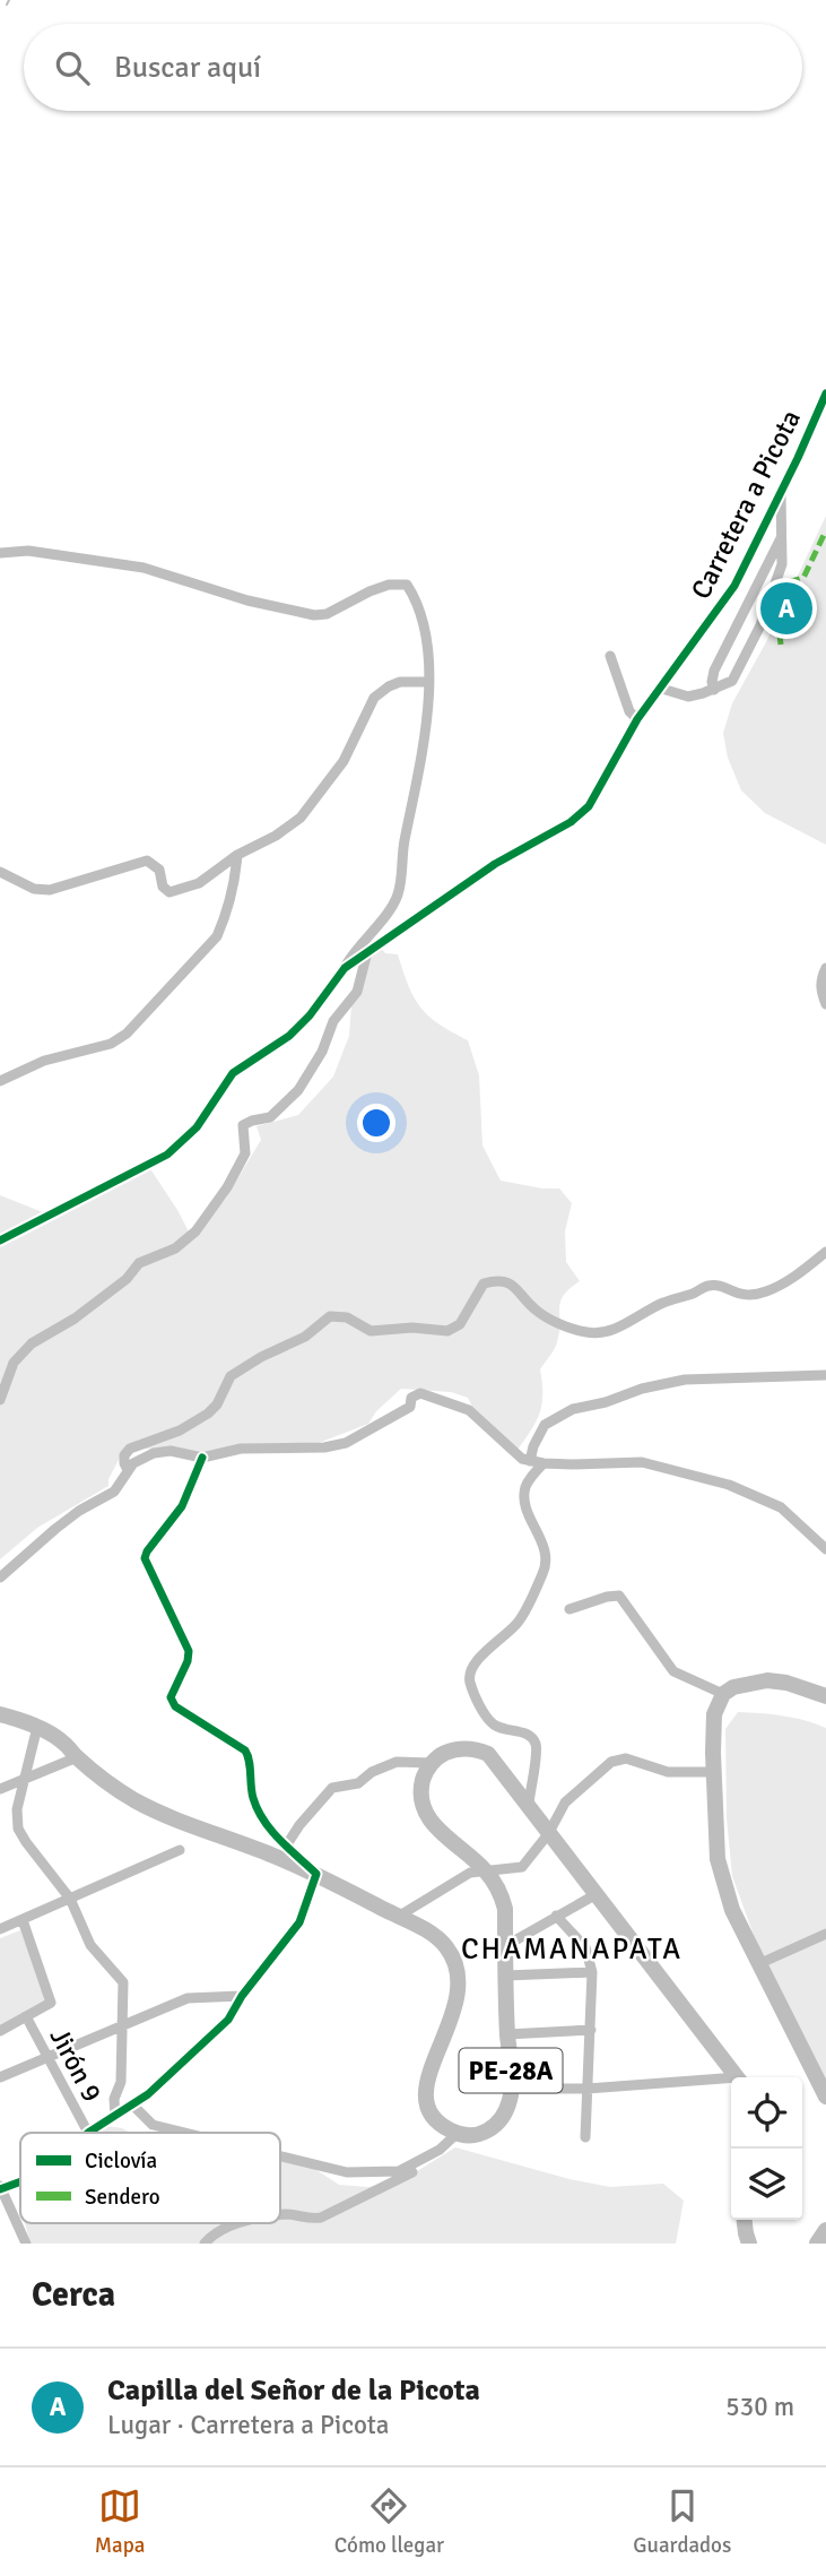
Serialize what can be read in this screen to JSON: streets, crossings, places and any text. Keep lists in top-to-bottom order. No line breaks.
{"streets":{"highway":["PE-28A"],"street":["Carretera a Picota","Jirón 9"]},"districts":["CHAMANAPATA"],"legend":["Ciclovía","Sendero"],"page":{"search":"Buscar aquí","pins":"A","heading":"Cerca","list":[{"mark":"A","name":"Capilla del Señor de la Picota","note":"Lugar · Carretera a Picota","value":"530 m"}],"nav":["Mapa","Cómo llegar","Guardados"]}}
